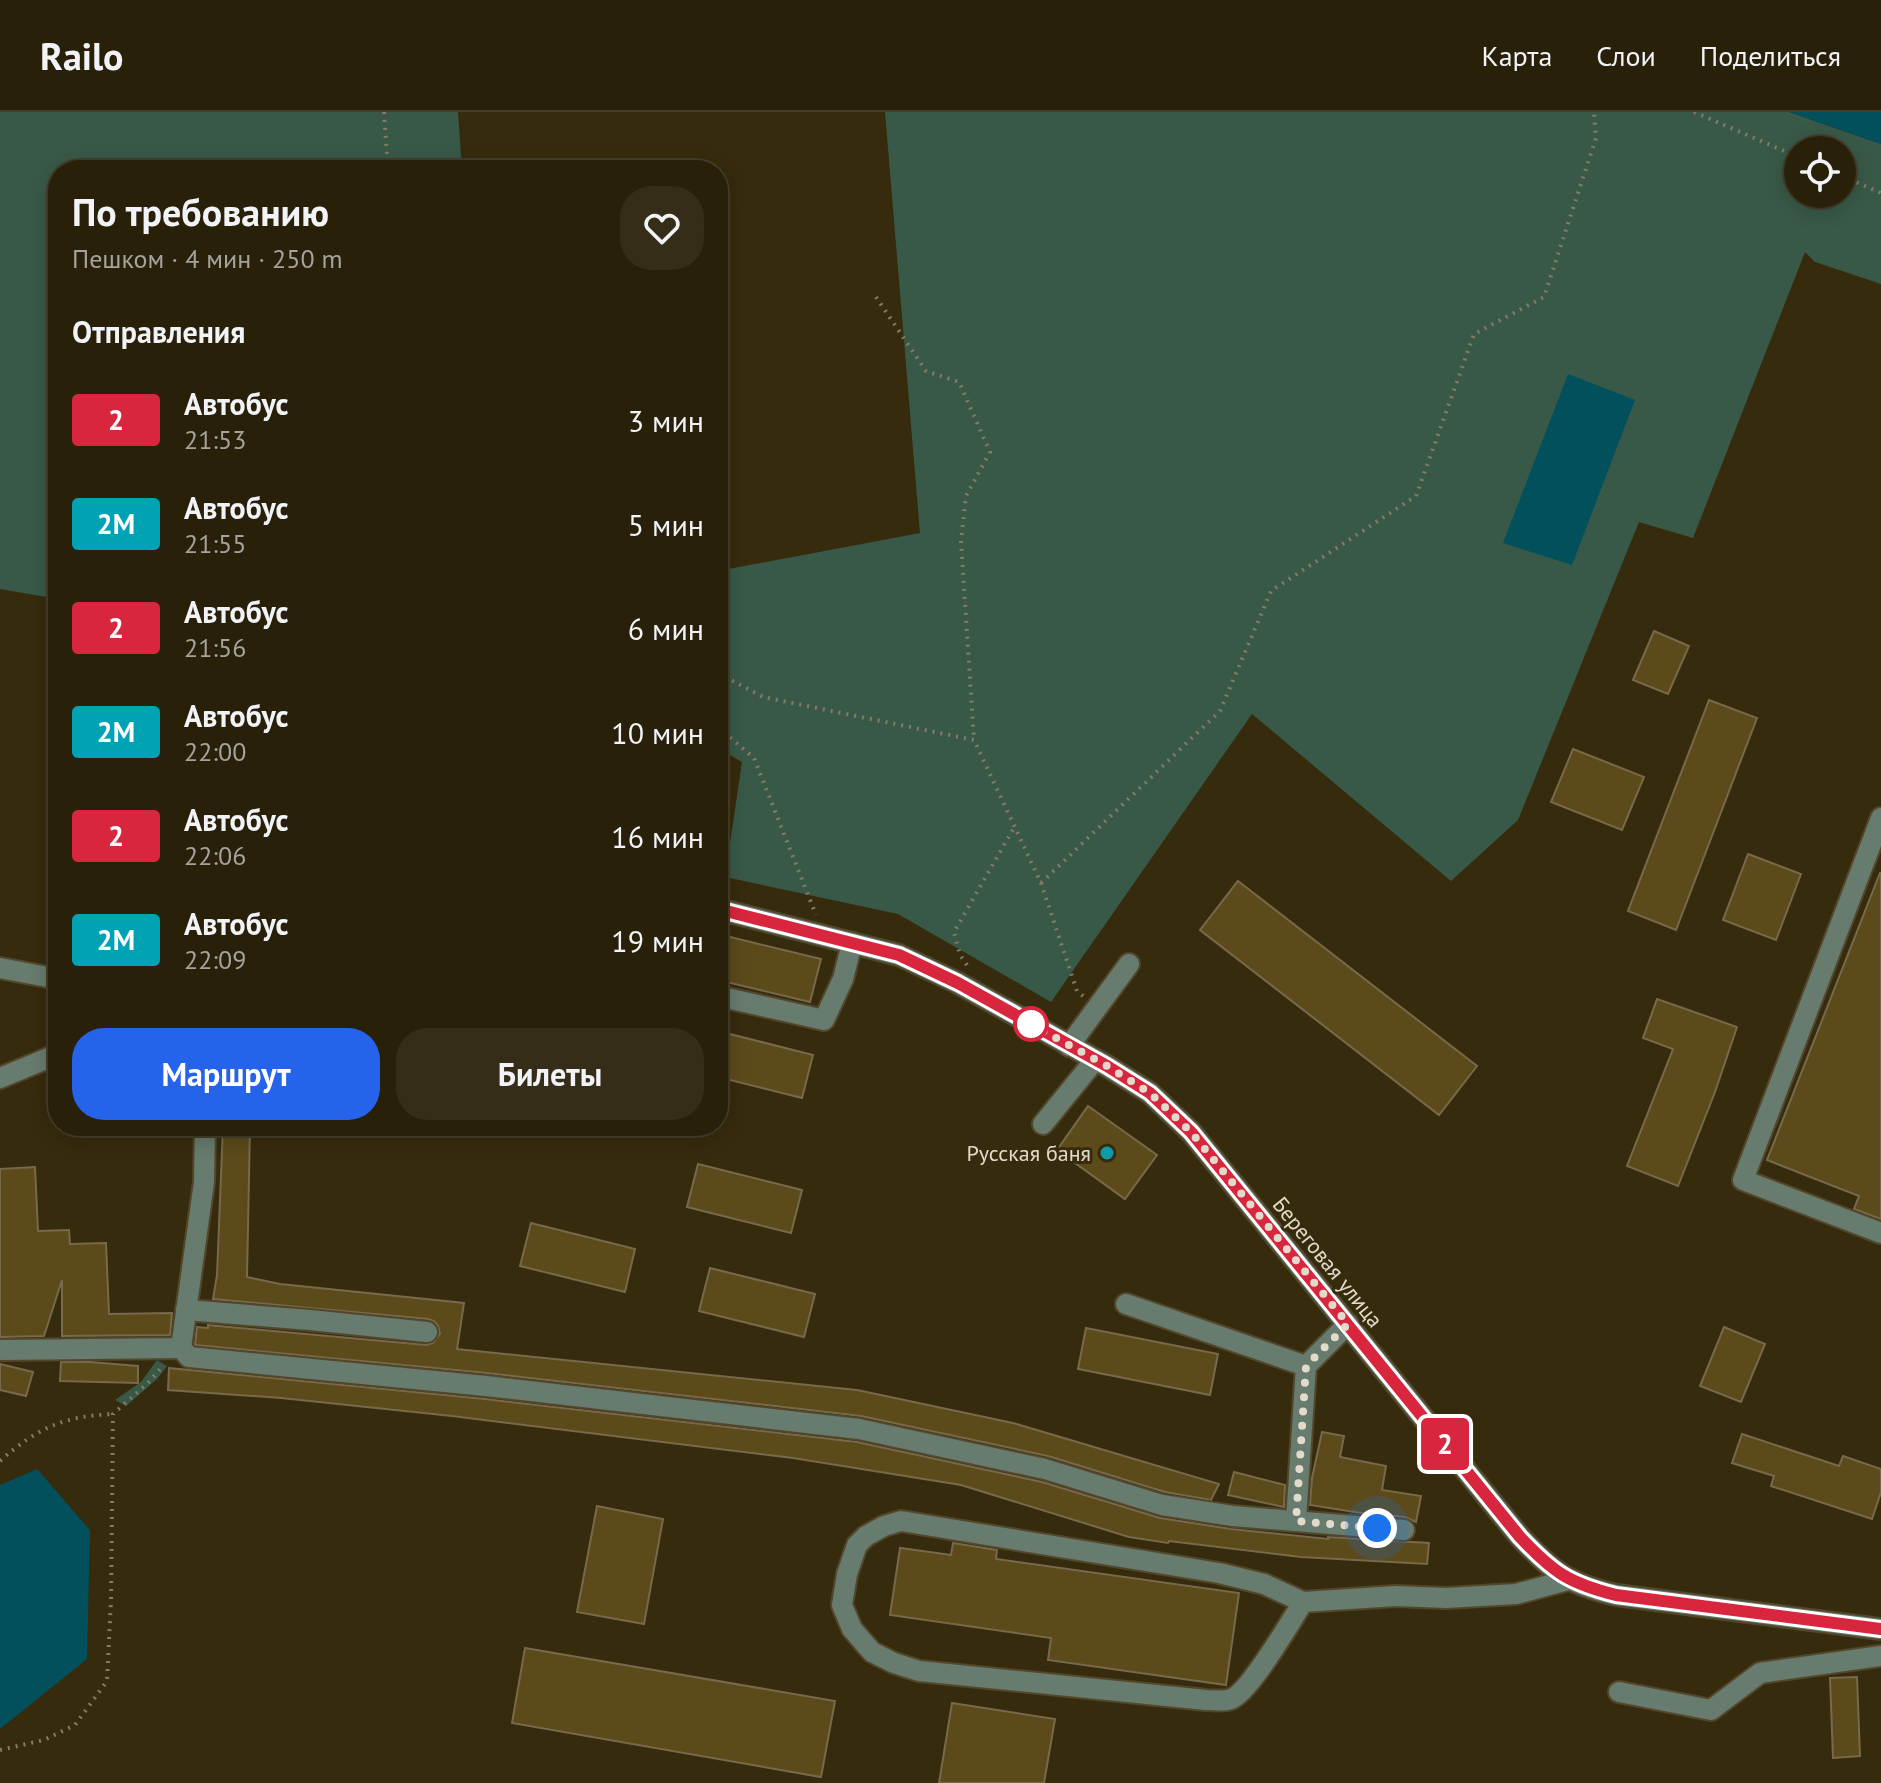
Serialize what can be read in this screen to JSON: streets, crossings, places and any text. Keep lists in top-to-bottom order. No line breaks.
{"streets":{"street":["Береговая улица"]},"places":["Русская баня"],"lines":["bus line 2"],"page":{"header":"Railo","nav":["Карта","Слои","Поделиться"],"on_map":"2","heading":[["По требованию","Пешком · 4 мин · 250 m"],"Отправления"],"list":[{"mark":"2","name":"Автобус","note":"21:53","value":"3 мин"},{"mark":"2М","name":"Автобус","note":"21:55","value":"5 мин"},{"mark":"2","name":"Автобус","note":"21:56","value":"6 мин"},{"mark":"2М","name":"Автобус","note":"22:00","value":"10 мин"},{"mark":"2","name":"Автобус","note":"22:06","value":"16 мин"},{"mark":"2М","name":"Автобус","note":"22:09","value":"19 мин"}],"buttons":["Маршрут","Билеты"]}}
